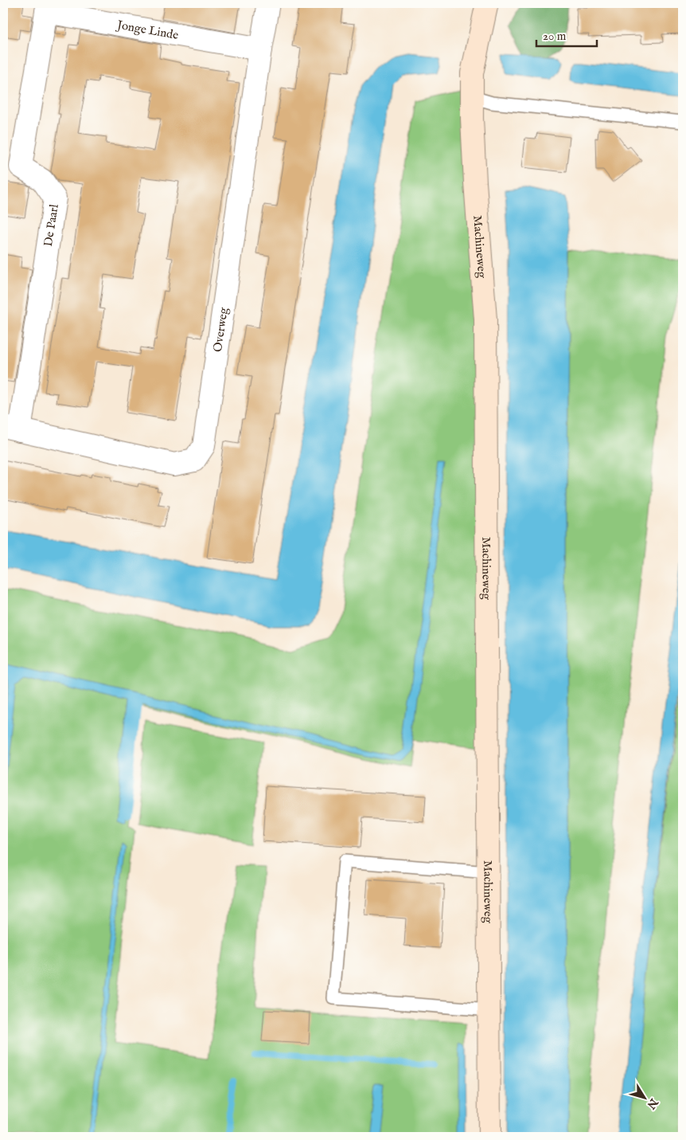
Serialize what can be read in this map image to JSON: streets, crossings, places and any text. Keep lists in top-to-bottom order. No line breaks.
{"streets":{"street":["Jonge Linde","De Paarl","Machineweg","Overweg"]},"crossings":[["Jonge Linde","De Paarl"],["Jonge Linde","Overweg"],["De Paarl","Overweg"]],"scale_bar":"20 m","north":"bottom right"}
